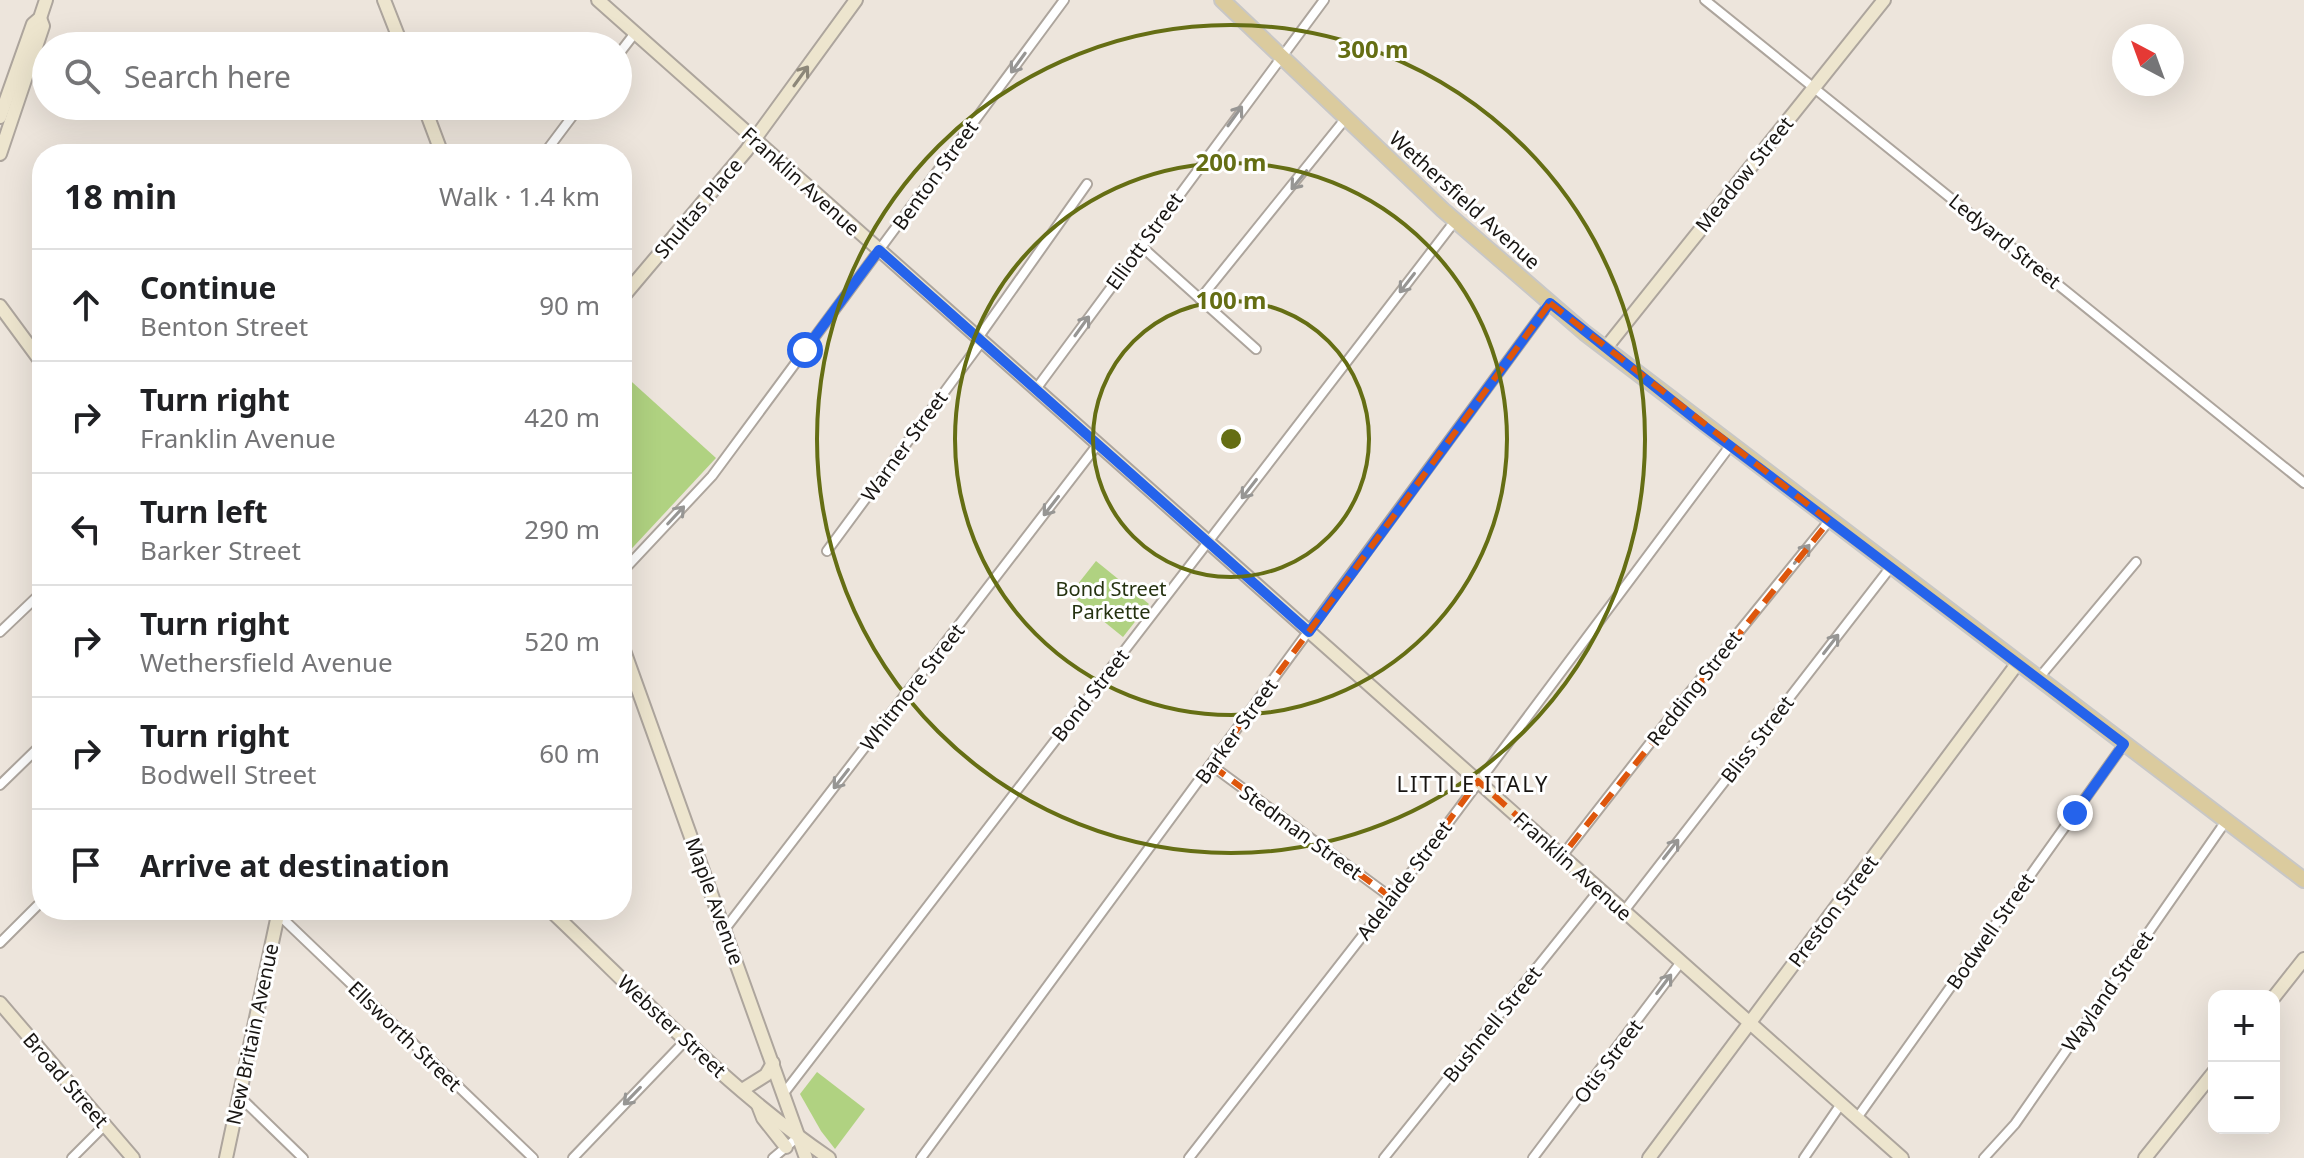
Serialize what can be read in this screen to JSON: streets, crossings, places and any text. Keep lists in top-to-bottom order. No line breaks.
{"streets":{"main road":["Meadow Street","Franklin Avenue","Wethersfield Avenue","Shultas Place","Maple Avenue","Preston Street","Webster Street","New Britain Avenue","Broad Street"],"street":["Benton Street","Elliott Street","Ledyard Street","Warner Street","Whitmore Street","Redding Street","Bond Street","Barker Street","Bliss Street","Stedman Street","Adelaide Street","Bodwell Street","Wayland Street","Bushnell Street","Ellsworth Street","Otis Street"]},"crossings":[["Meadow Street","Wethersfield Avenue"],["Meadow Street","Ledyard Street"],["Benton Street","Franklin Avenue"],["Franklin Avenue","Shultas Place"],["Franklin Avenue","Elliott Street"],["Franklin Avenue","Warner Street"],["Franklin Avenue","Whitmore Street"],["Franklin Avenue","Redding Street"],["Franklin Avenue","Bond Street"],["Franklin Avenue","Barker Street"],["Franklin Avenue","Bliss Street"],["Franklin Avenue","Adelaide Street"],["Franklin Avenue","Preston Street"],["Franklin Avenue","Bodwell Street"],["Franklin Avenue","Bushnell Street"],["Franklin Avenue","Otis Street"],["Wethersfield Avenue","Elliott Street"],["Wethersfield Avenue","Redding Street"],["Wethersfield Avenue","Bond Street"],["Wethersfield Avenue","Barker Street"],["Wethersfield Avenue","Bliss Street"],["Wethersfield Avenue","Adelaide Street"],["Wethersfield Avenue","Preston Street"],["Wethersfield Avenue","Bodwell Street"],["Wethersfield Avenue","Wayland Street"],["Whitmore Street","Maple Avenue"],["Bond Street","Maple Avenue"],["Barker Street","Stedman Street"],["Stedman Street","Adelaide Street"],["Maple Avenue","Webster Street"]],"one_way":["Shultas Place","Elliott Street","Whitmore Street","Redding Street","Bond Street","Bliss Street","Otis Street"],"districts":["LITTLE ITALY"],"parks":["Bond Street Parkette"],"north":"top left","page":{"search":"Search here","heading":["18 min","Walk · 1.4 km"],"list":[["Continue","Benton Street","90 m"],["Turn right","Franklin Avenue","420 m"],["Turn left","Barker Street","290 m"],["Turn right","Wethersfield Avenue","520 m"],["Turn right","Bodwell Street","60 m"],"Arrive at destination"],"map_buttons":["+","−"]},"rings":["300 m","200 m","100 m"]}
